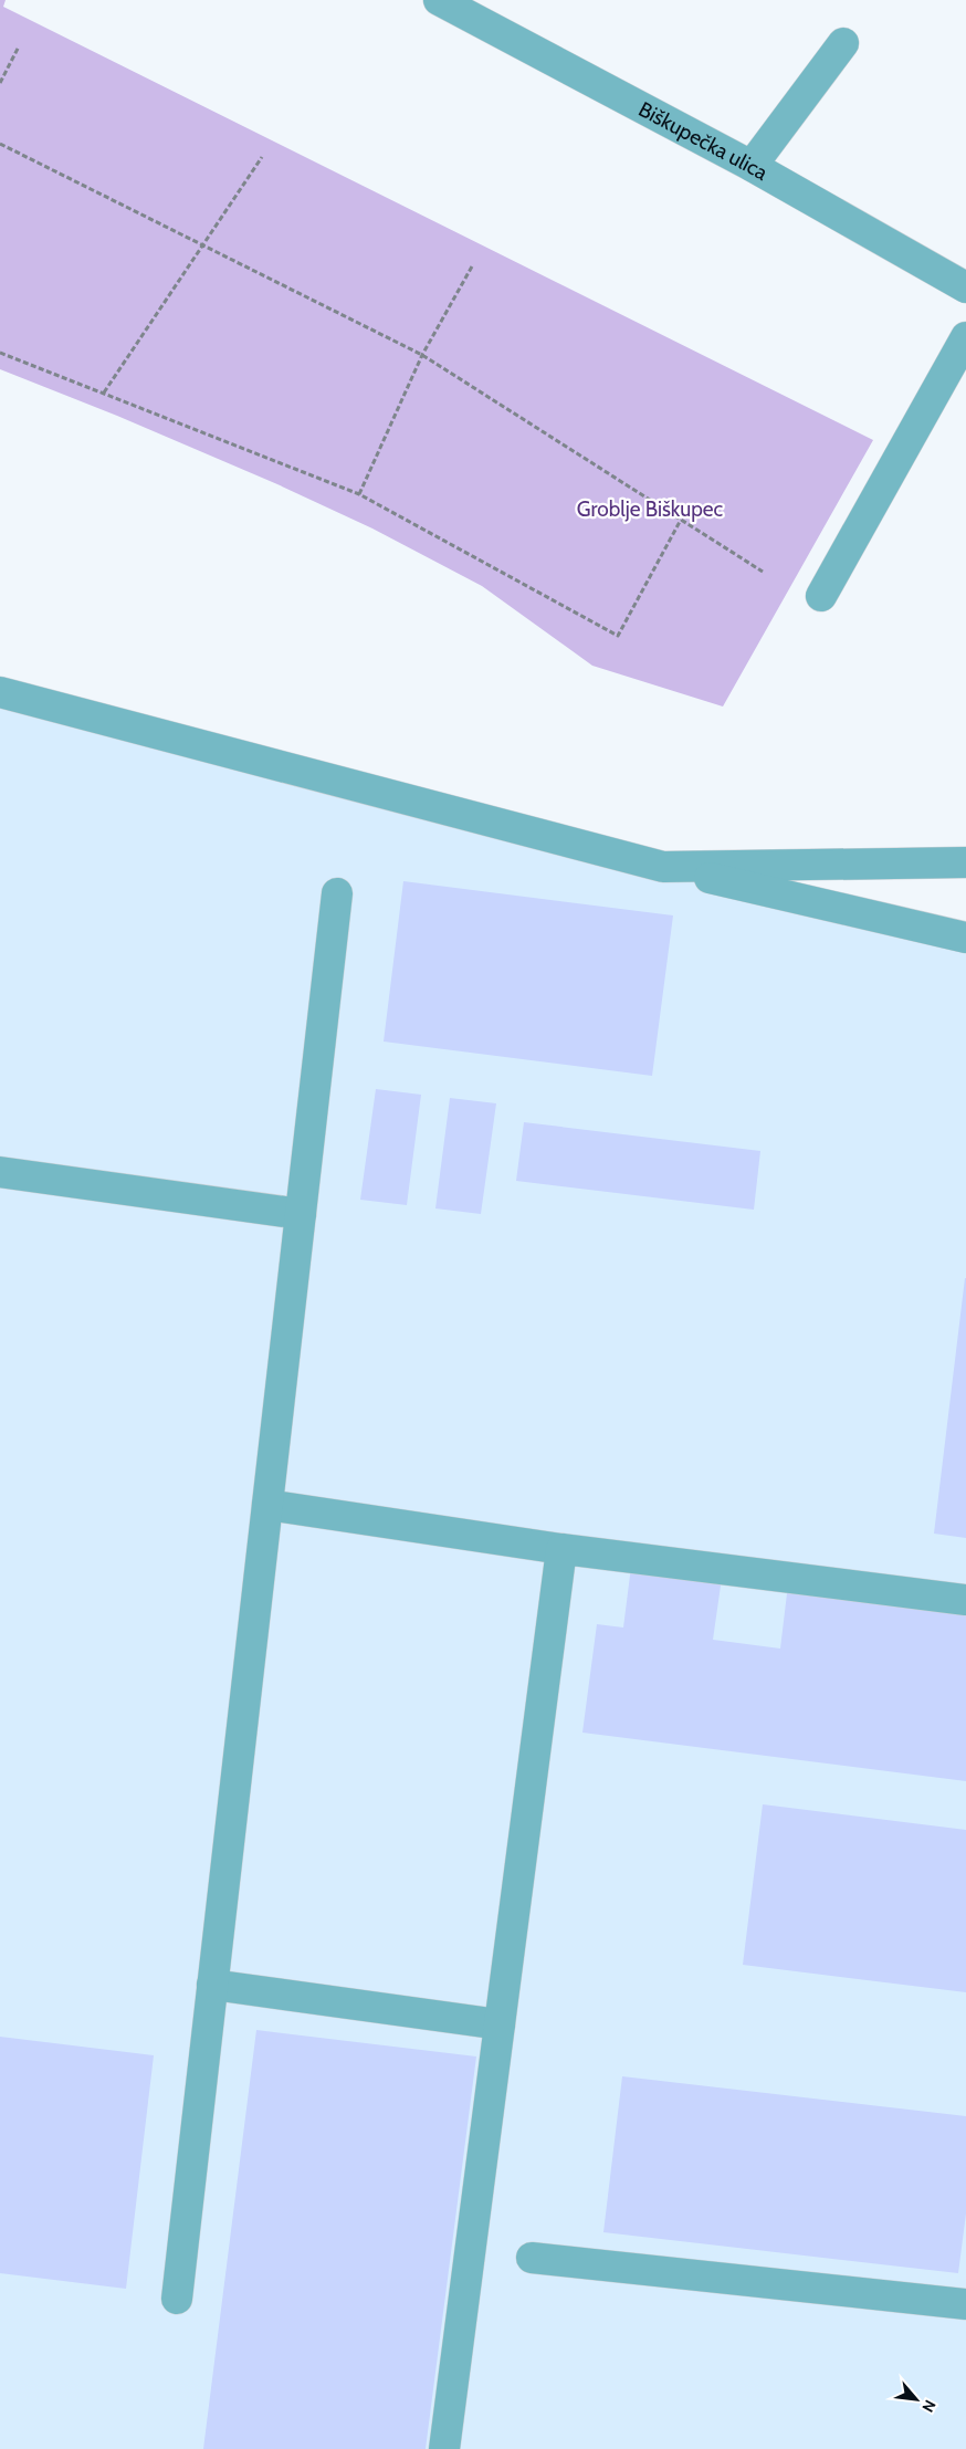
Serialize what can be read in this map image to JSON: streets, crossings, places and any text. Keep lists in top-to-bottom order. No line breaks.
{"streets":{"street":["Biškupečka ulica"]},"parks":["Groblje Biškupec"],"north":"bottom right"}
